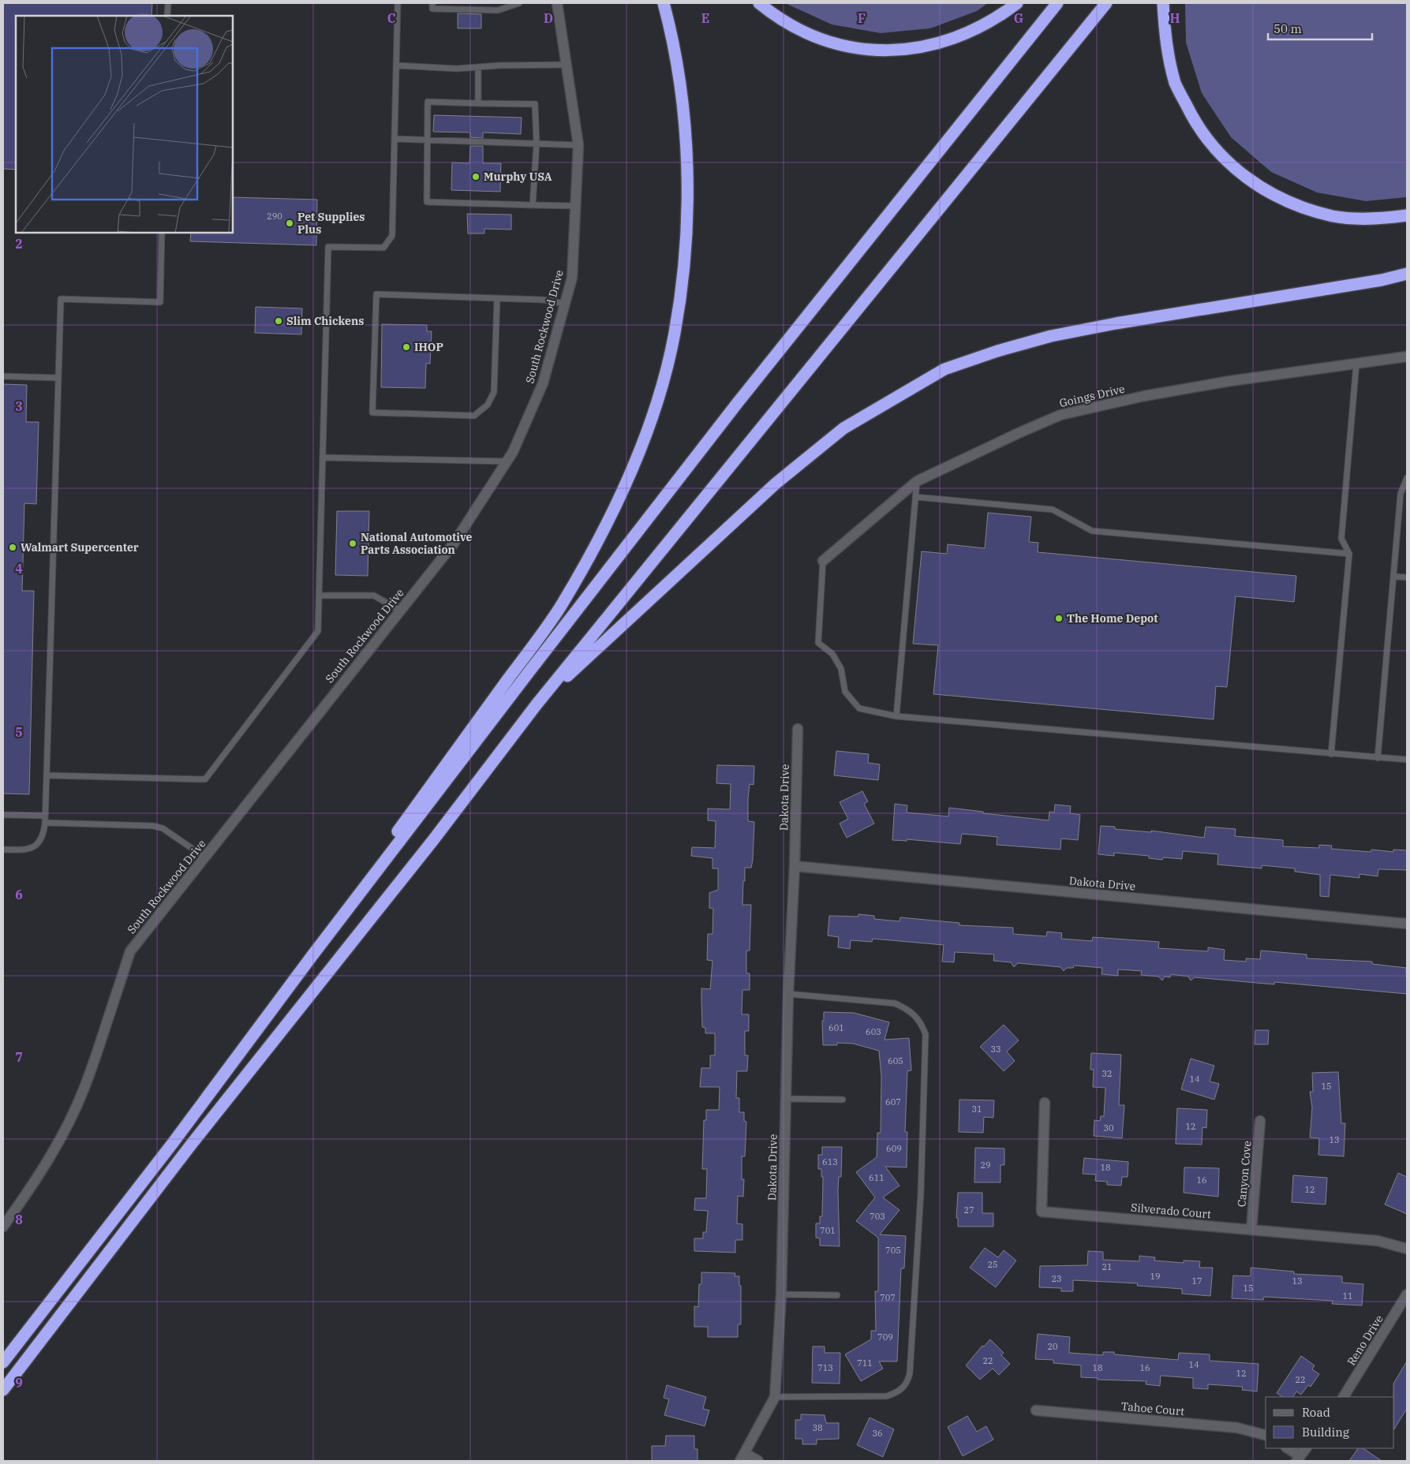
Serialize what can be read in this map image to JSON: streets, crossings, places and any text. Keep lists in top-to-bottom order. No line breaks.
{"streets":{"street":["South Rockwood Drive","Goings Drive","Dakota Drive","Canyon Cove","Silverado Court","Reno Drive","Tahoe Court"]},"crossings":[["Canyon Cove","Silverado Court"]],"places":["Murphy USA","Pet Supplies Plus","Slim Chickens","IHOP","National Automotive Parts Association","Walmart Supercenter","The Home Depot"],"house_numbers":["290","601","603","33","605","32","14","15","607","31","12","30","13","609","613","29","18","611","16","12","27","703","701","705","25","21","19","23","17","13","15","11","707","709","20","22","711","14","713","18","16","12","22","38","36"],"legend":["Road","Building"],"scale_bar":"50 m","grid":{"columns":["C","D","E","F","G","H"],"rows":["2","3","4","5","6","7","8","9"]}}
